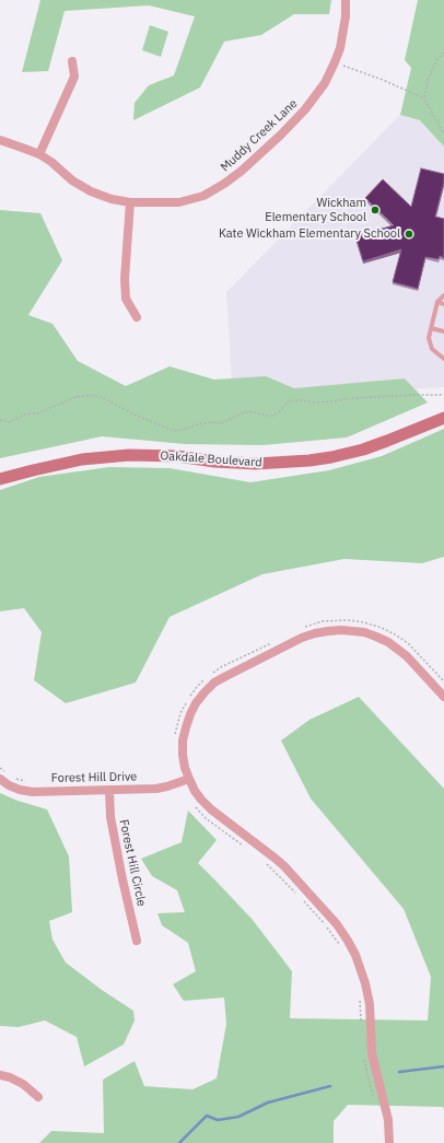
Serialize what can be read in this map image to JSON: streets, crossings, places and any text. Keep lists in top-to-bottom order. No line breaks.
{"streets":{"main road":["Oakdale Boulevard"],"street":["Muddy Creek Lane","Forest Hill Drive","Forest Hill Circle"]},"crossings":[["Forest Hill Drive","Forest Hill Circle"]],"places":["Wickham Elementary School","Kate Wickham Elementary School"]}
